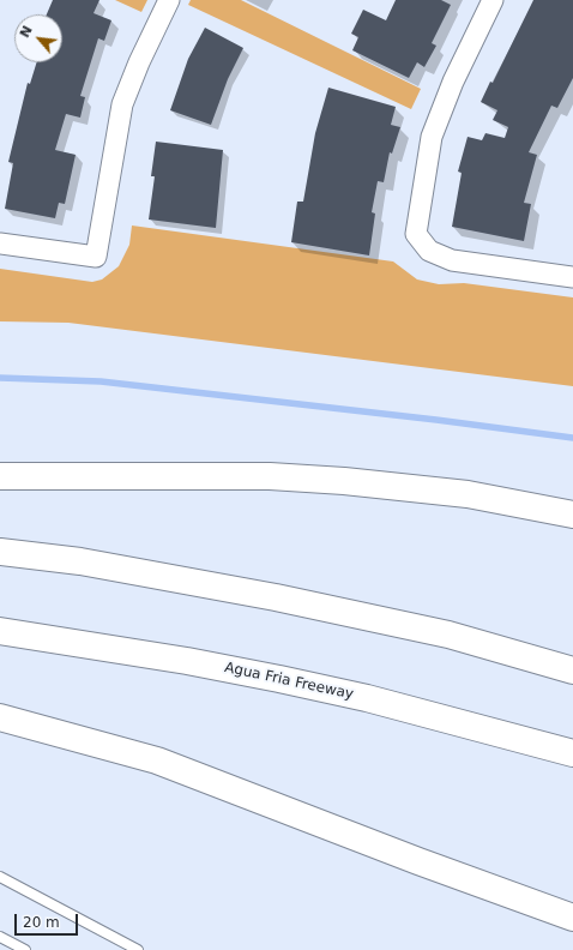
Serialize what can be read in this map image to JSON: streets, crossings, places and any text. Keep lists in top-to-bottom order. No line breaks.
{"streets":{"highway":["Agua Fria Freeway"]},"scale_bar":"20 m","north":"top left"}
